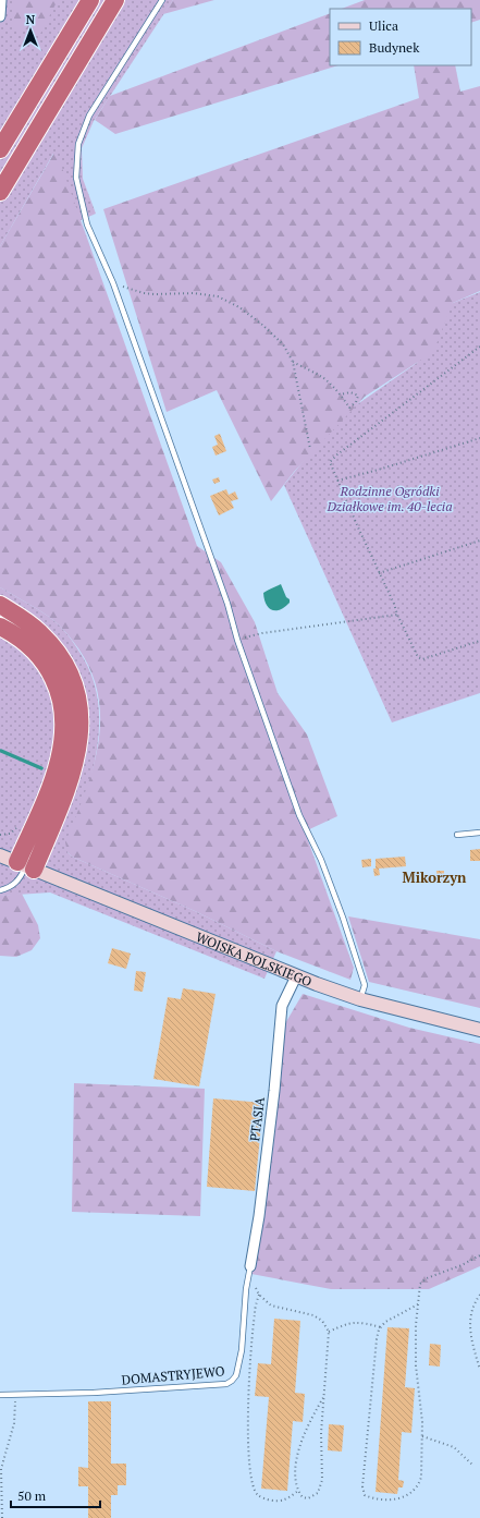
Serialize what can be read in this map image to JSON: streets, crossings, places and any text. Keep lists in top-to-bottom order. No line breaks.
{"streets":{"street":["WOJSKA POLSKIEGO","PTASIA"],"lane":["DOMASTRYJEWO"]},"crossings":[["WOJSKA POLSKIEGO","PTASIA"],["PTASIA","DOMASTRYJEWO"]],"districts":["Mikorzyn"],"parks":["Rodzinne Ogródki Działkowe im. 40-lecia"],"legend":["Ulica","Budynek"],"scale_bar":"50 m","north":"top"}
